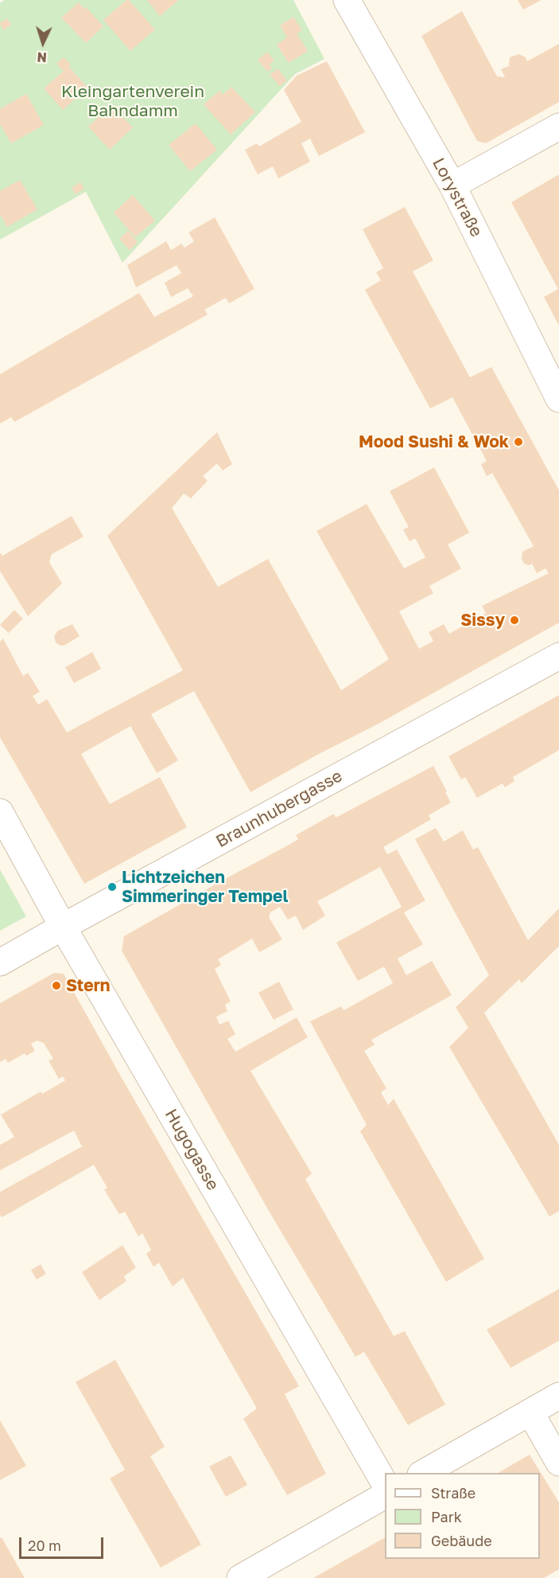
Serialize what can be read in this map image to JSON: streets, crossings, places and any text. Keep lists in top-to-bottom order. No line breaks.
{"streets":{"street":["Lorystraße","Braunhubergasse","Hugogasse"]},"crossings":[["Braunhubergasse","Hugogasse"]],"parks":["Kleingartenverein Bahndamm"],"places":["Mood Sushi & Wok","Sissy","Lichtzeichen Simmeringer Tempel","Stern"],"legend":["Straße","Park","Gebäude"],"scale_bar":"20 m","north":"bottom"}
